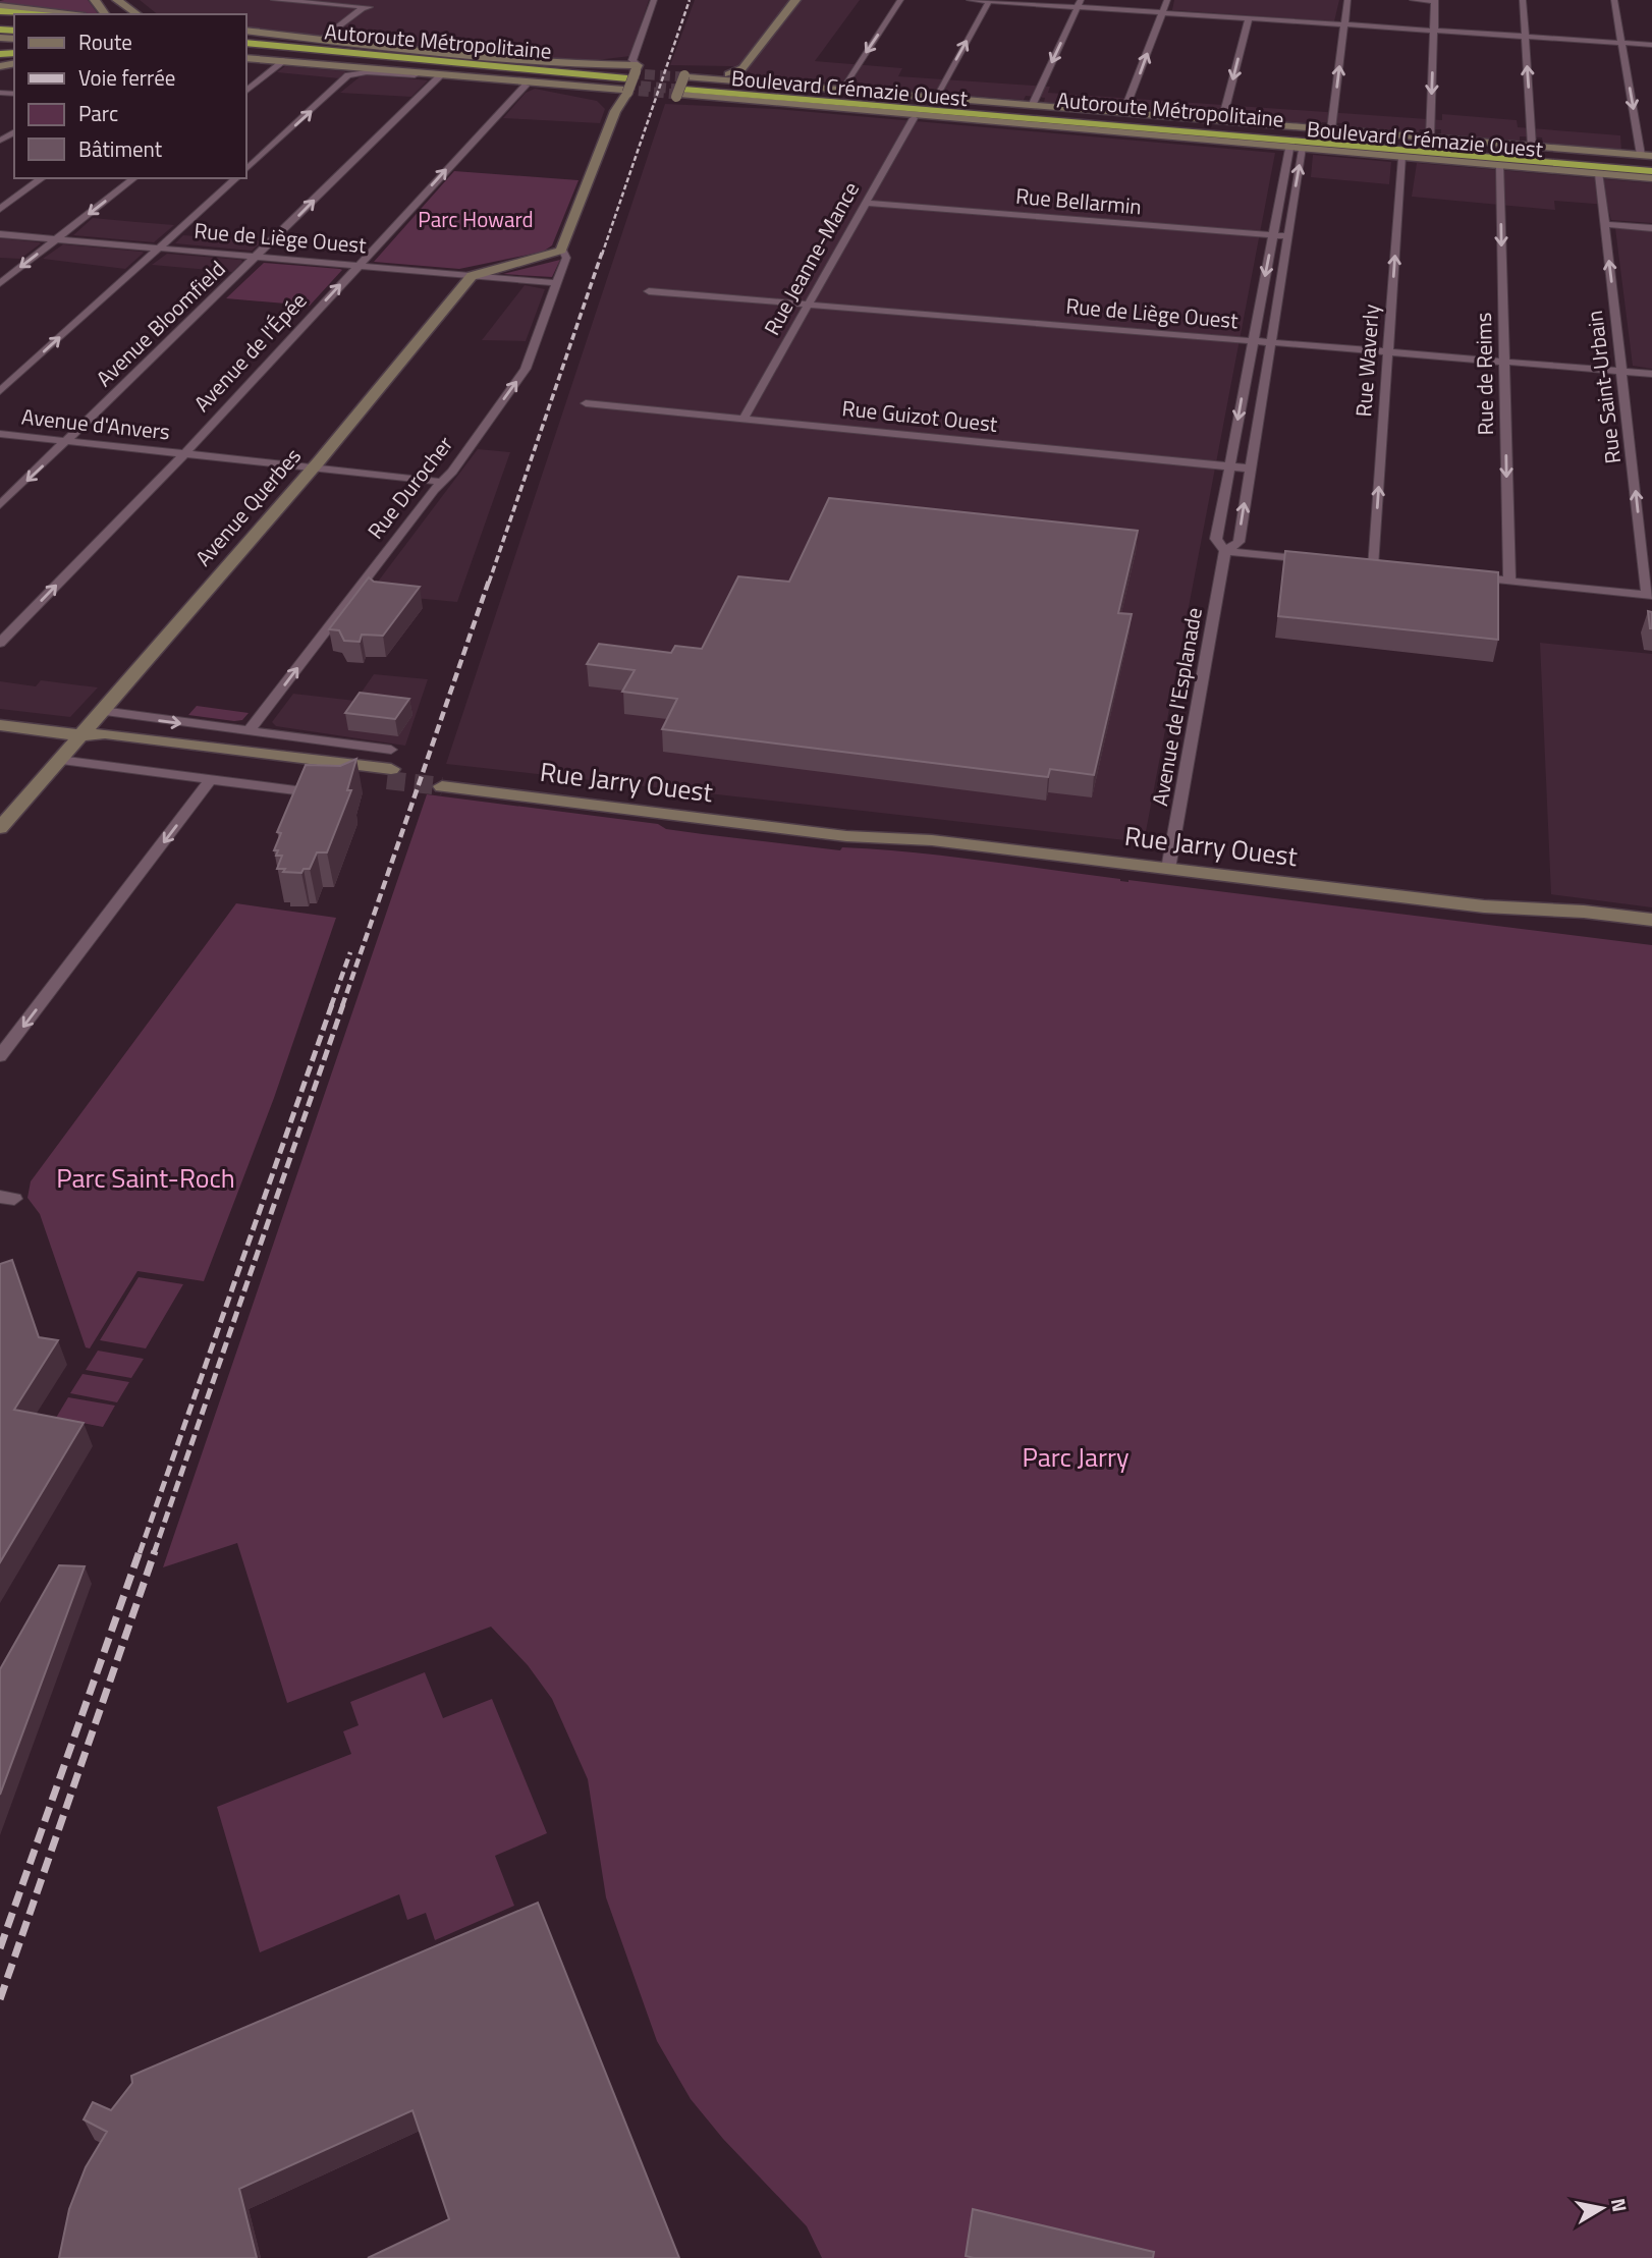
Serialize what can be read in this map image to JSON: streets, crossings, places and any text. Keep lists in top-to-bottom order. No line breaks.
{"streets":{"highway":["Autoroute Métropolitaine"],"main road":["Boulevard Crémazie Ouest","Avenue Querbes","Rue Jarry Ouest"],"street":["Rue Bellarmin","Rue de Liège Ouest","Rue Jeanne-Mance","Avenue Bloomfield","Avenue de l'Épée","Rue Waverly","Rue de Reims","Rue Saint-Urbain","Rue Guizot Ouest","Avenue d'Anvers","Rue Durocher","Avenue de l'Esplanade"]},"crossings":[["Autoroute Métropolitaine","Boulevard Crémazie Ouest"],["Autoroute Métropolitaine","Avenue de l'Esplanade"],["Boulevard Crémazie Ouest","Rue Jeanne-Mance"],["Boulevard Crémazie Ouest","Rue Waverly"],["Boulevard Crémazie Ouest","Rue de Reims"],["Boulevard Crémazie Ouest","Rue Saint-Urbain"],["Boulevard Crémazie Ouest","Avenue de l'Esplanade"],["Rue Bellarmin","Rue Jeanne-Mance"],["Rue Bellarmin","Avenue de l'Esplanade"],["Rue de Liège Ouest","Rue Jeanne-Mance"],["Rue de Liège Ouest","Avenue Bloomfield"],["Rue de Liège Ouest","Avenue de l'Épée"],["Rue de Liège Ouest","Rue Waverly"],["Rue de Liège Ouest","Rue de Reims"],["Rue de Liège Ouest","Rue Saint-Urbain"],["Rue de Liège Ouest","Rue Durocher"],["Rue de Liège Ouest","Avenue Querbes"],["Rue de Liège Ouest","Avenue de l'Esplanade"],["Rue Jeanne-Mance","Rue Guizot Ouest"],["Avenue Bloomfield","Avenue d'Anvers"],["Avenue de l'Épée","Avenue d'Anvers"],["Rue Guizot Ouest","Avenue de l'Esplanade"],["Avenue d'Anvers","Rue Durocher"],["Avenue d'Anvers","Avenue Querbes"],["Avenue de l'Esplanade","Rue Jarry Ouest"]],"one_way":["Avenue de l'Épée","Rue Waverly","Rue de Reims","Rue Saint-Urbain","Rue Durocher"],"parks":["Parc Howard","Parc Saint-Roch","Parc Jarry"],"legend":["Route","Voie ferrée","Parc","Bâtiment"],"north":"right"}
